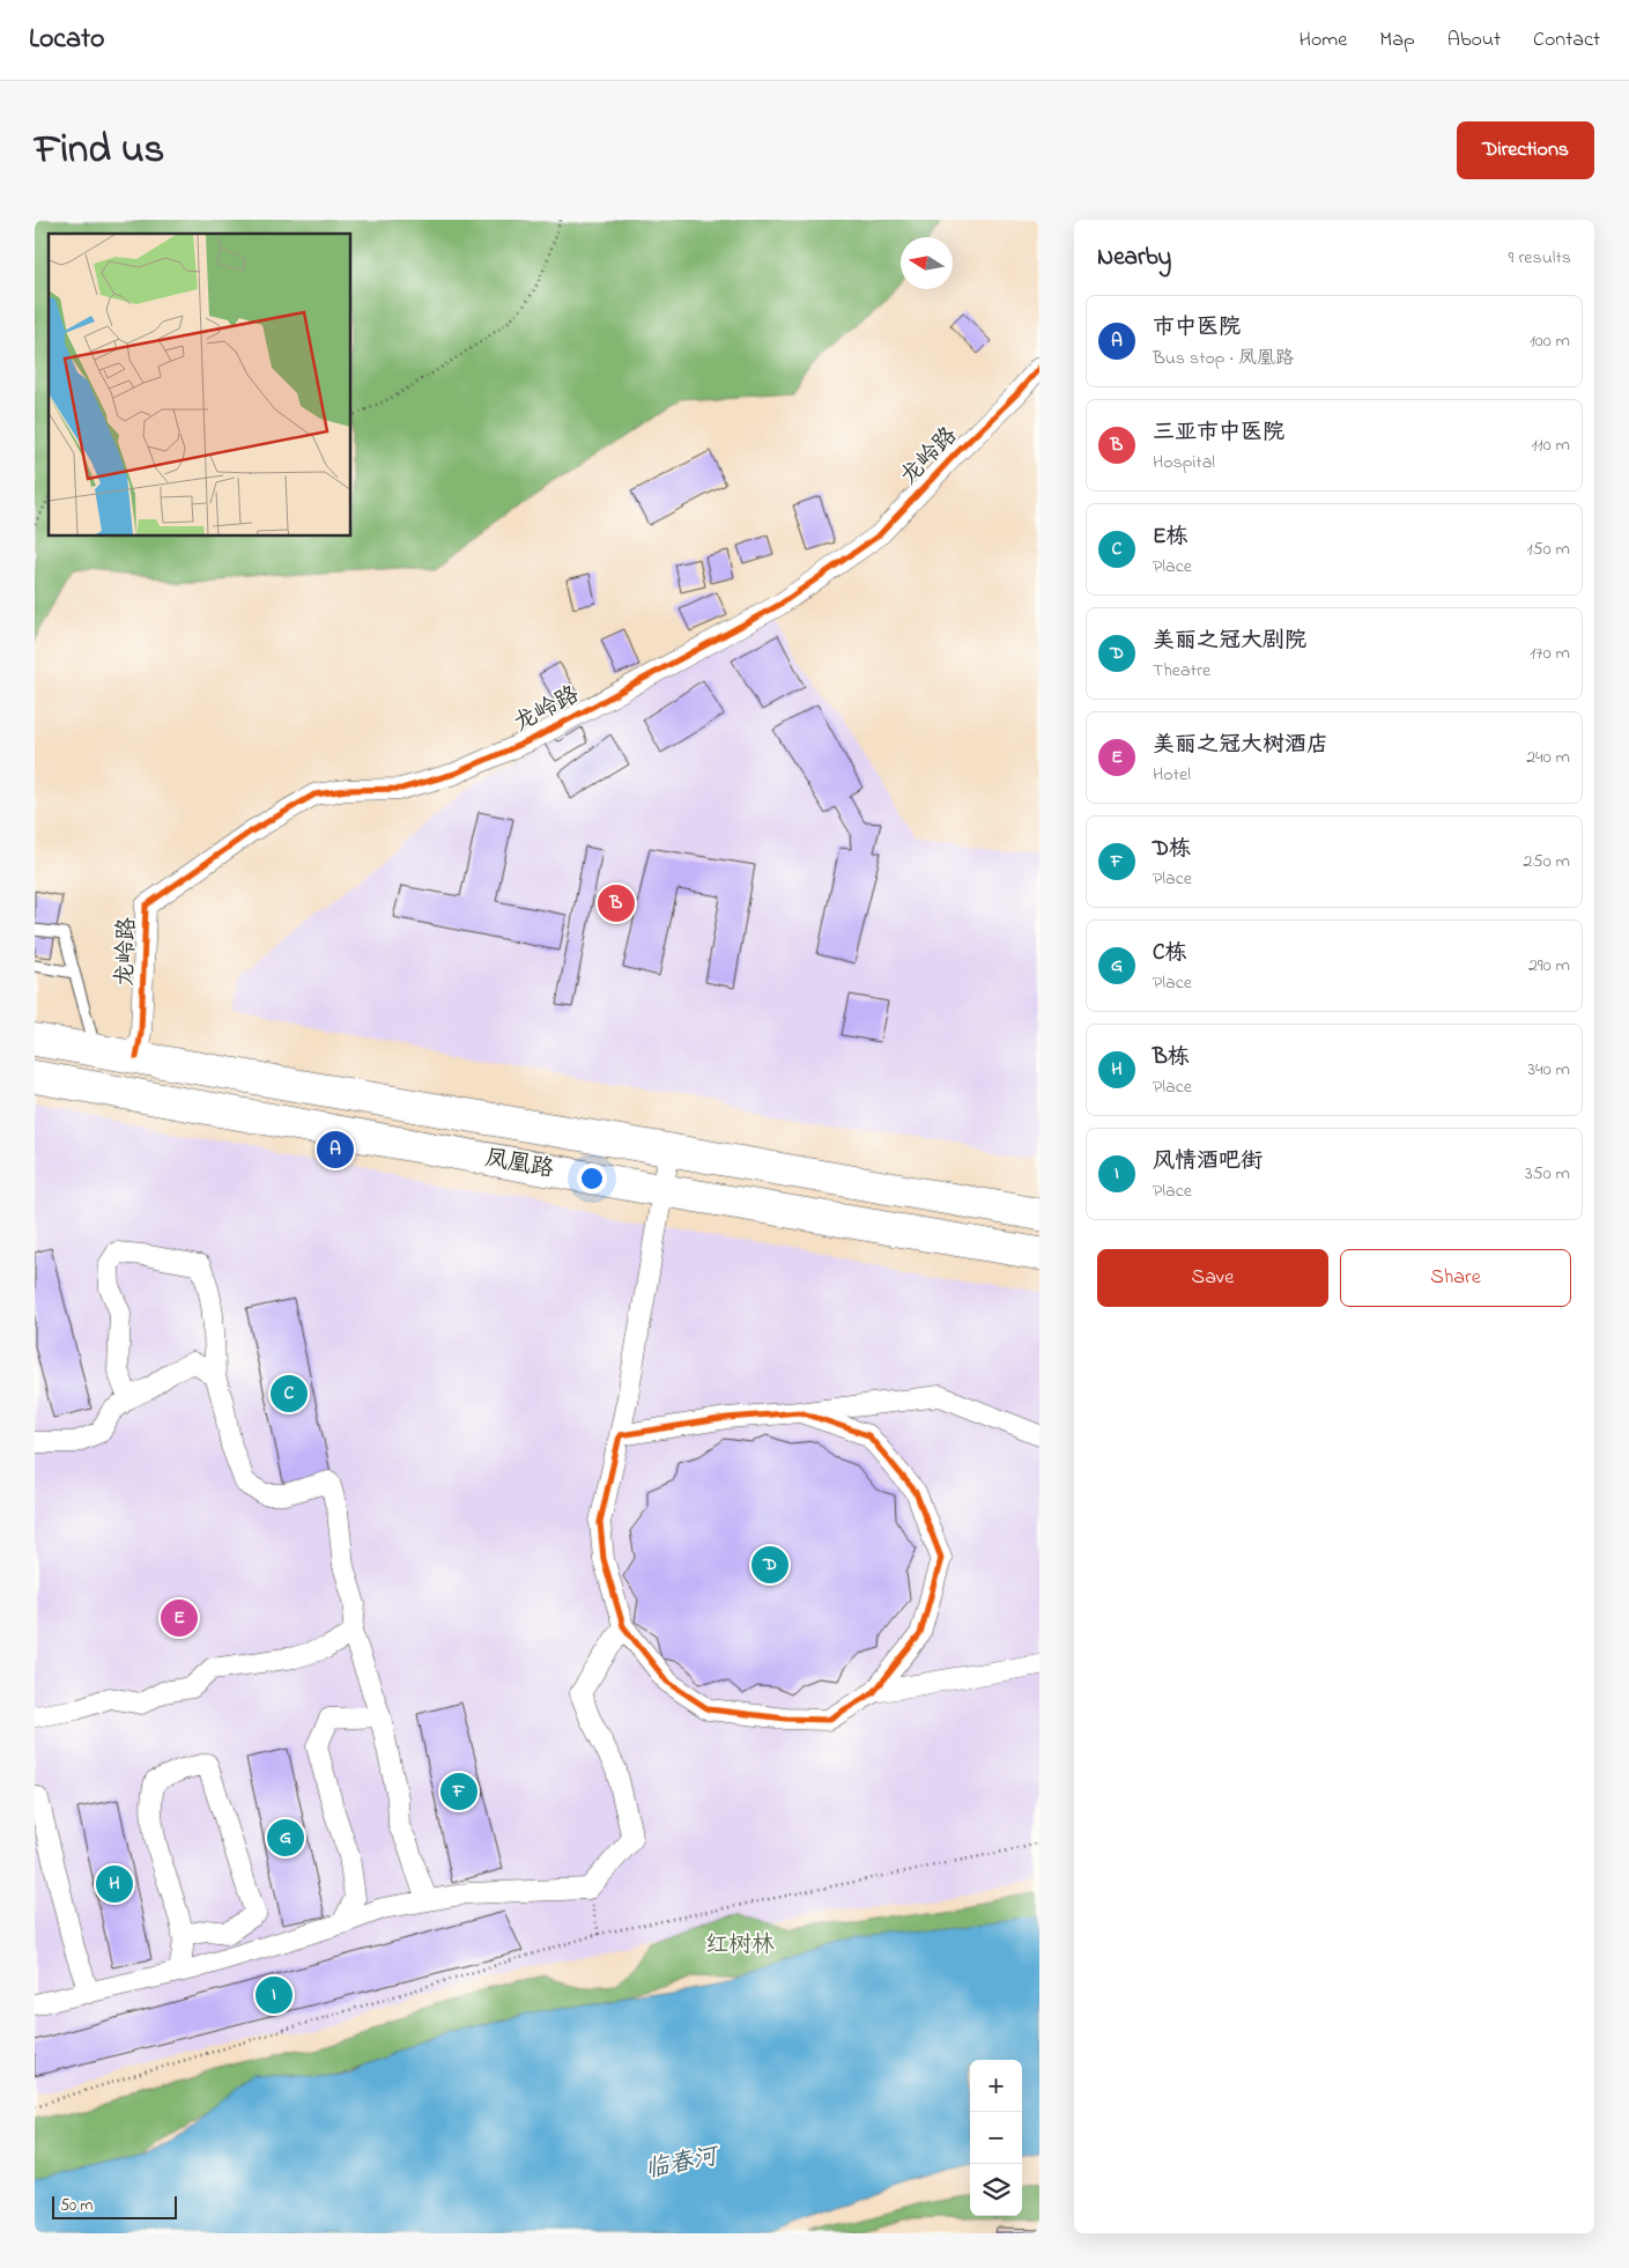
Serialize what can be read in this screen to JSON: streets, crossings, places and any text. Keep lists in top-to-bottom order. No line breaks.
{"streets":{"highway":["凤凰路"],"street":["龙岭路"]},"crossings":[["龙岭路","凤凰路"]],"water":["临春河"],"parks":["红树林"],"scale_bar":"50 m","north":"left","page":{"header":"Locato","nav":["Home","Map","About","Contact"],"title":"Find us","buttons":["Directions",["Save","Share"]],"heading":["Nearby","9 results"],"list":[{"mark":"A","name":"市中医院","note":"Bus stop · 凤凰路","value":"100 m"},{"mark":"B","name":"三亚市中医院","note":"Hospital","value":"110 m"},{"mark":"C","name":"E栋","note":"Place","value":"150 m"},{"mark":"D","name":"美丽之冠大剧院","note":"Theatre","value":"170 m"},{"mark":"E","name":"美丽之冠大树酒店","note":"Hotel","value":"240 m"},{"mark":"F","name":"D栋","note":"Place","value":"250 m"},{"mark":"G","name":"C栋","note":"Place","value":"290 m"},{"mark":"H","name":"B栋","note":"Place","value":"340 m"},{"mark":"I","name":"风情酒吧街","note":"Place","value":"350 m"}],"pins":["B","A","C","D","E","F","G","H","I"],"map_buttons":["+","−"],"scale":"50 m"}}
